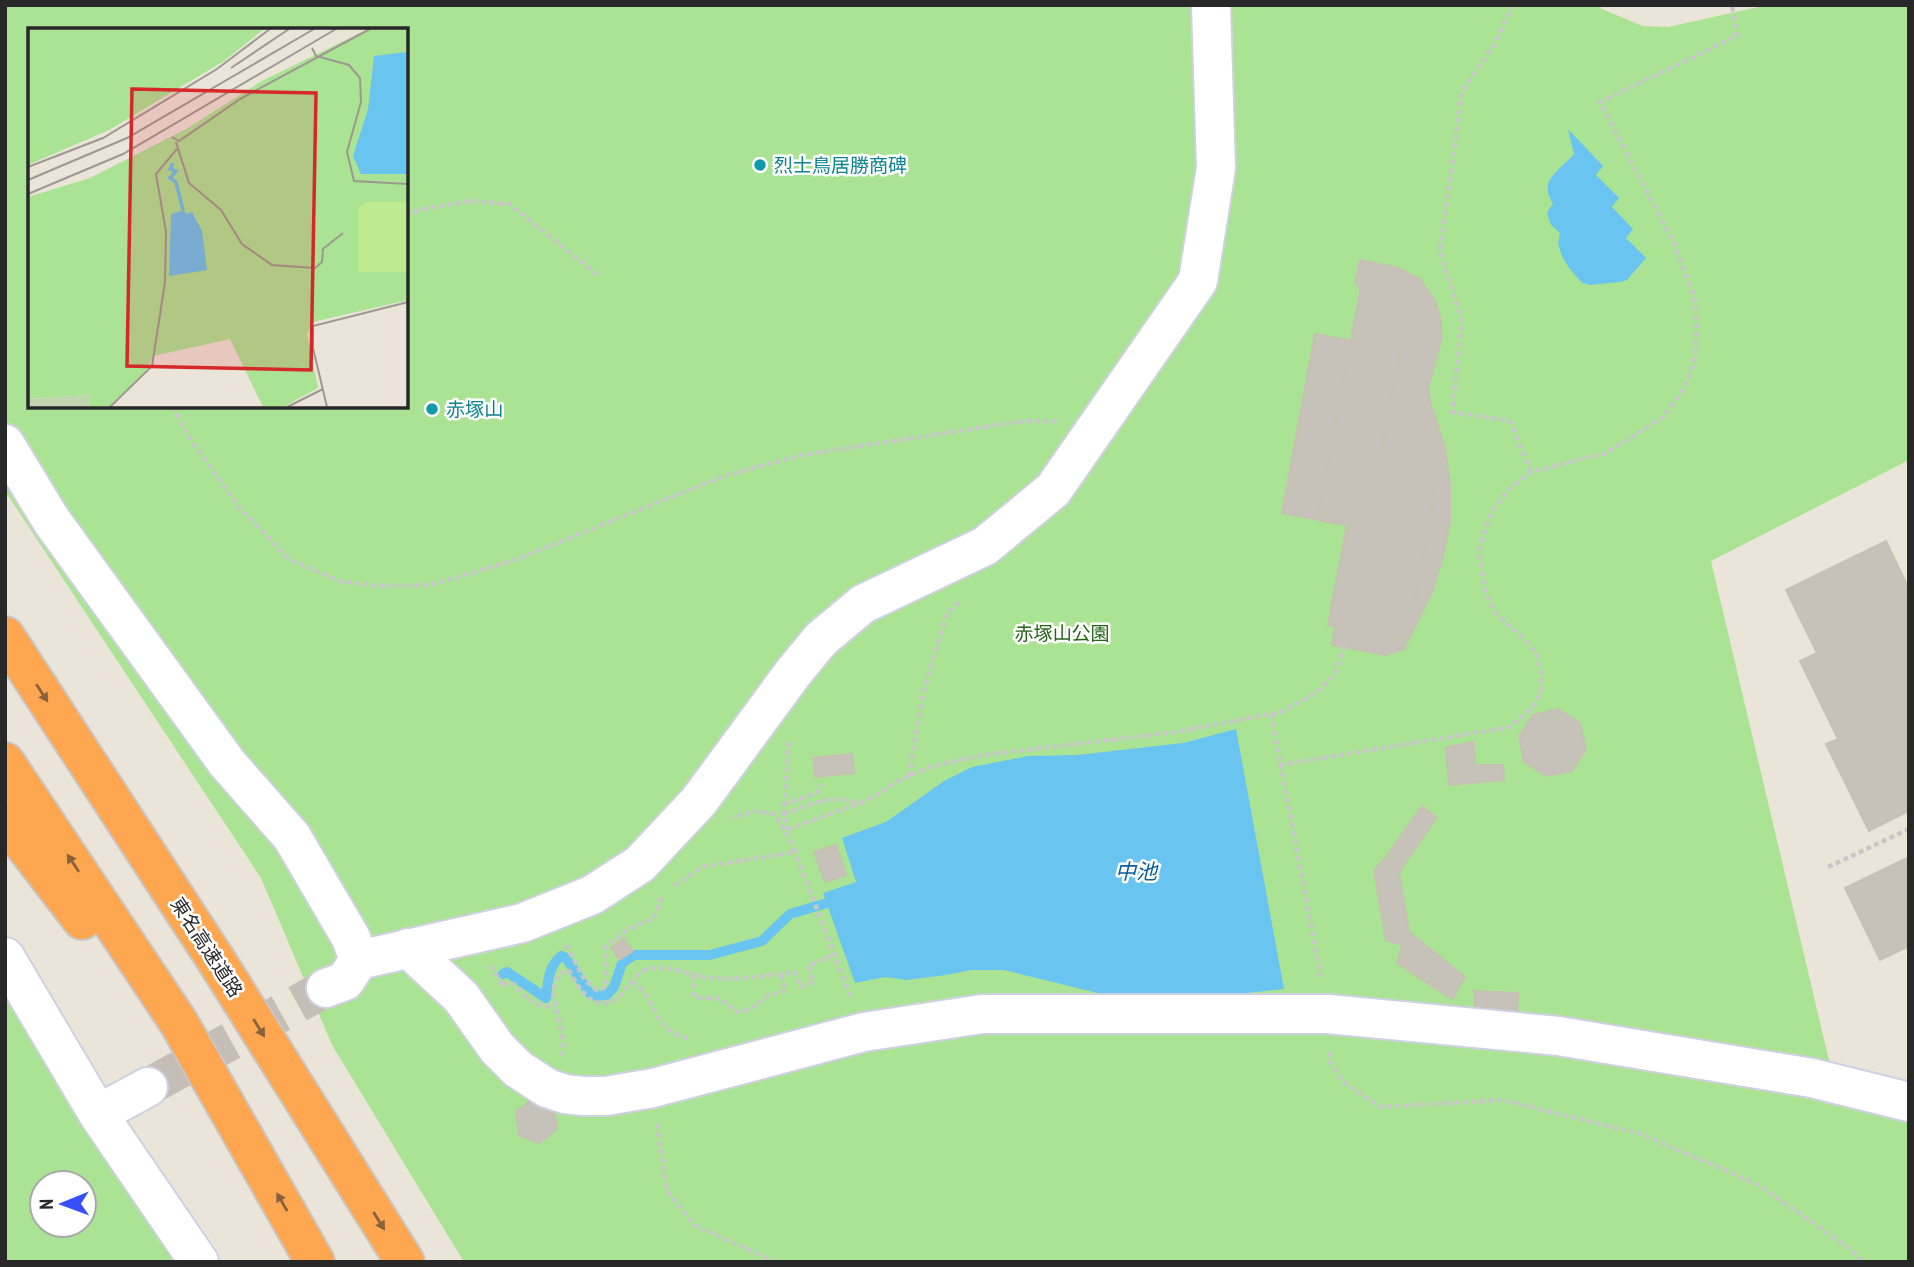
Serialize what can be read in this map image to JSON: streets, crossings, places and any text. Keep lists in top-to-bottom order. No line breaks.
{"streets":{"highway":["東名高速道路"]},"water":["中池"],"parks":["赤塚山公園"],"places":["烈士鳥居勝商碑","赤塚山"],"north":"left"}
